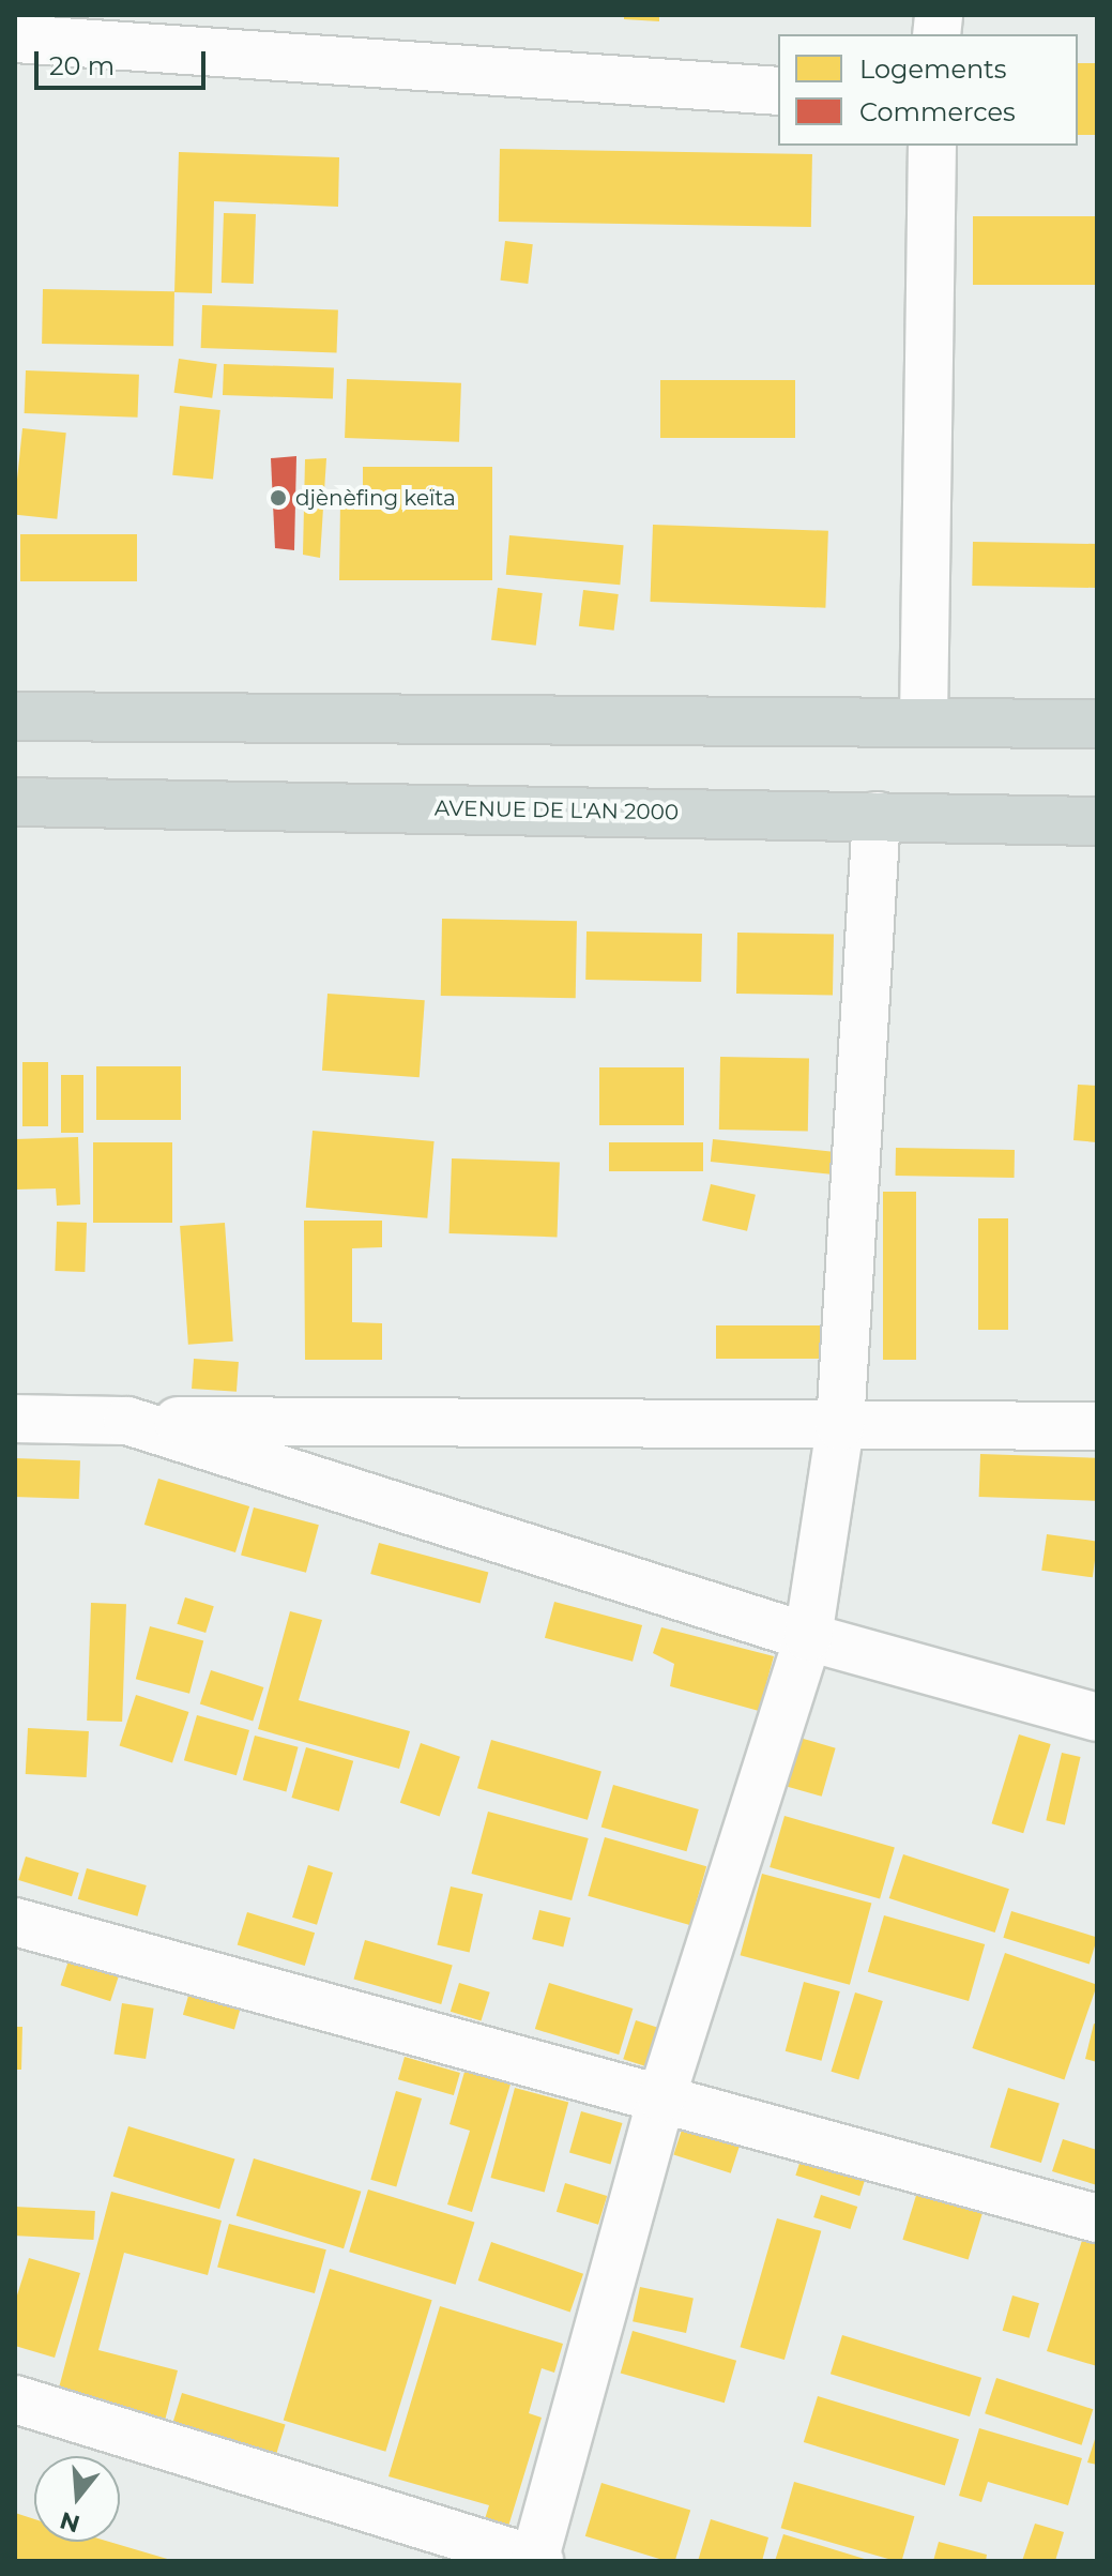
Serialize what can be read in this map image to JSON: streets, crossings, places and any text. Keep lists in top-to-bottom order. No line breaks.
{"streets":{"main road":["AVENUE DE L'AN 2000"]},"places":["djènèfing keïta"],"legend":["Logements","Commerces"],"scale_bar":"20 m","north":"bottom"}
